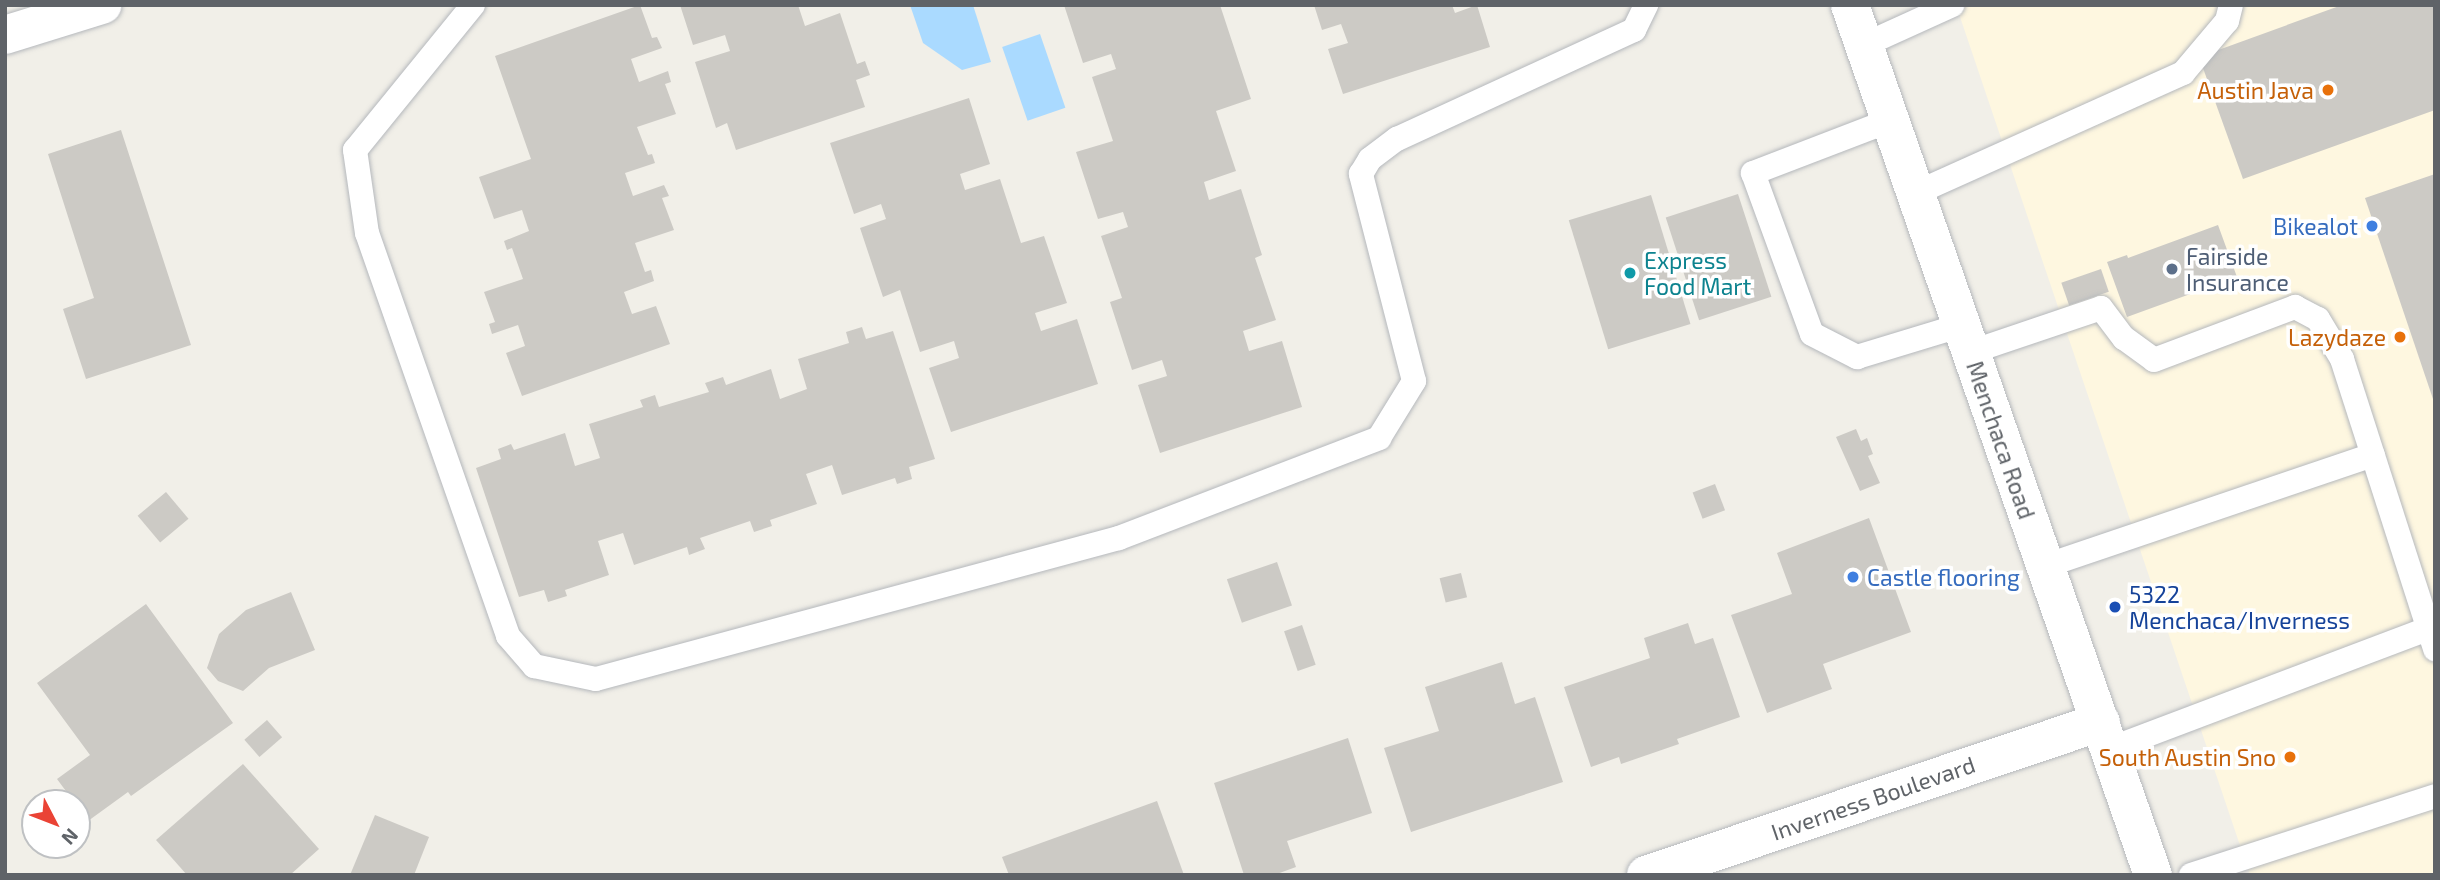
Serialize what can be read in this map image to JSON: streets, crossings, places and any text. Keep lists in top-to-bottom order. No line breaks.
{"streets":{"main road":["Menchaca Road","Inverness Boulevard"]},"crossings":[["Menchaca Road","Inverness Boulevard"]],"places":["Austin Java","Bikealot","Fairside Insurance","Express Food Mart","Lazydaze","Castle flooring","5322 Menchaca/Inverness","South Austin Sno"],"north":"bottom right"}
